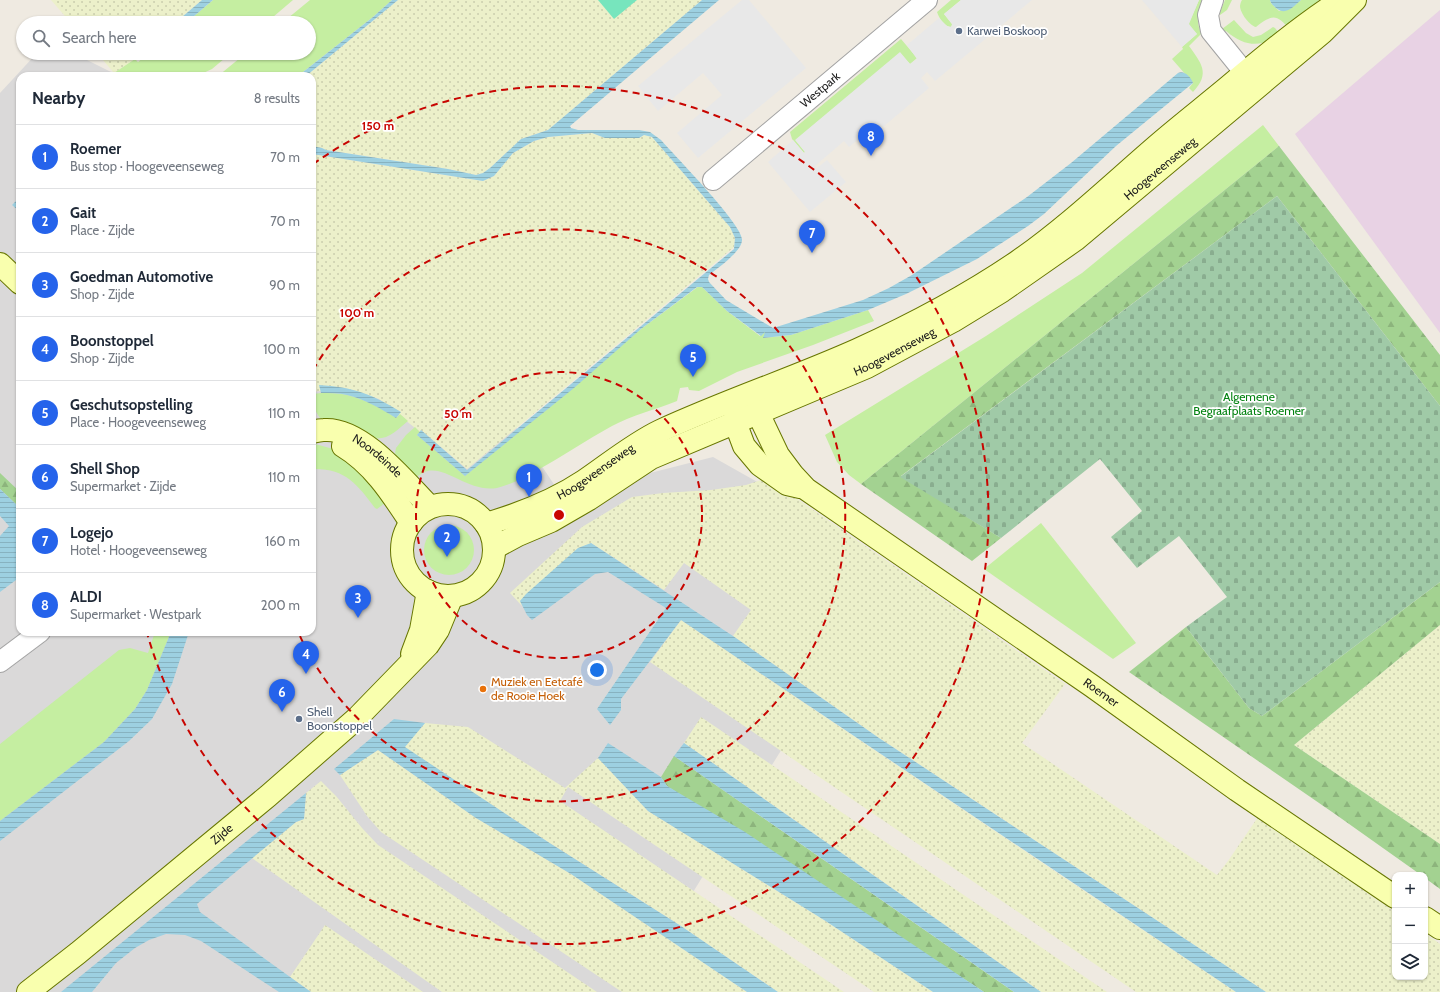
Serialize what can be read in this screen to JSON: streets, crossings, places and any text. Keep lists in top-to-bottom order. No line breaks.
{"streets":{"main road":["Hoogeveenseweg","Noordeinde","Roemer","Zijde"],"street":["Westpark"]},"crossings":[["Hoogeveenseweg","Noordeinde"],["Hoogeveenseweg","Roemer"],["Hoogeveenseweg","Zijde"],["Noordeinde","Zijde"]],"parks":["Algemene Begraafplaats Roemer"],"places":["Karwei Boskoop","Muziek en Eetcafé de Rooie Hoek","Shell Boonstoppel"],"page":{"search":"Search here","heading":["Nearby","8 results"],"pins":["8","7","5","1","2","3","4","6"],"list":[{"mark":"1","name":"Roemer","note":"Bus stop · Hoogeveenseweg","value":"70 m"},{"mark":"2","name":"Gait","note":"Place · Zijde","value":"70 m"},{"mark":"3","name":"Goedman Automotive","note":"Shop · Zijde","value":"90 m"},{"mark":"4","name":"Boonstoppel","note":"Shop · Zijde","value":"100 m"},{"mark":"5","name":"Geschutsopstelling","note":"Place · Hoogeveenseweg","value":"110 m"},{"mark":"6","name":"Shell Shop","note":"Supermarket · Zijde","value":"110 m"},{"mark":"7","name":"Logejo","note":"Hotel · Hoogeveenseweg","value":"160 m"},{"mark":"8","name":"ALDI","note":"Supermarket · Westpark","value":"200 m"}],"map_buttons":["+","−"]},"rings":["150 m","100 m","50 m"]}
